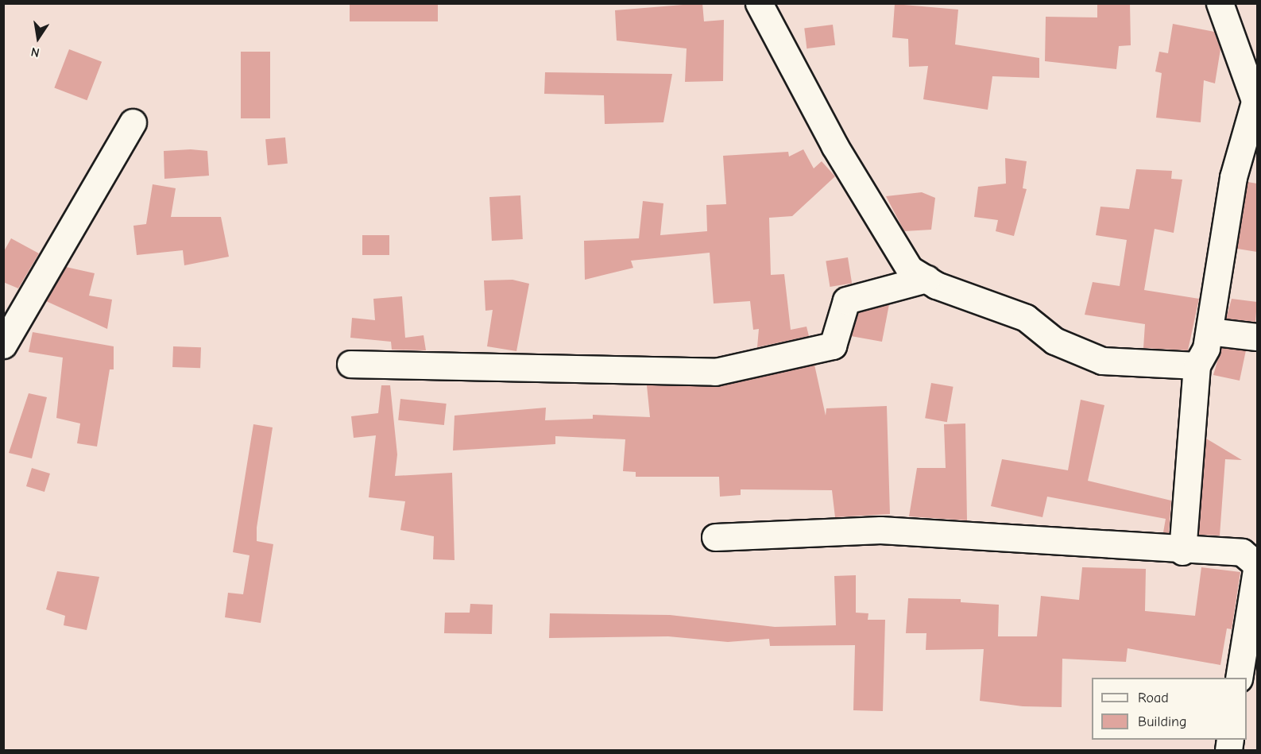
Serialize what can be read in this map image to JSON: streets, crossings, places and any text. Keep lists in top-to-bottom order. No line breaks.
{"legend":["Road","Building"],"north":"bottom"}
